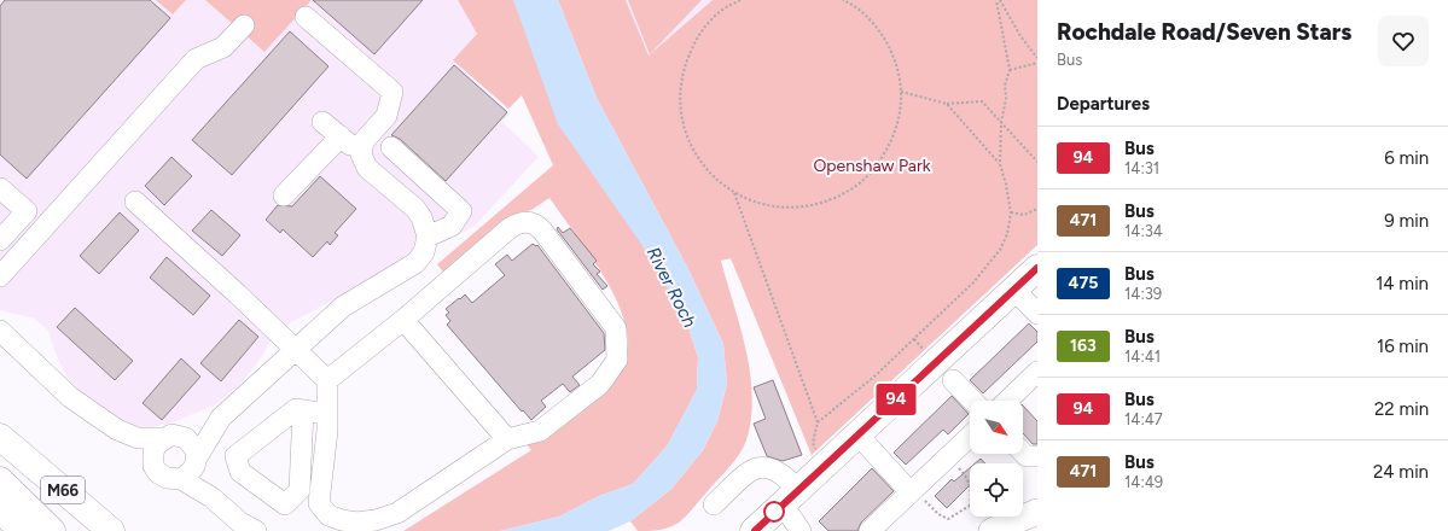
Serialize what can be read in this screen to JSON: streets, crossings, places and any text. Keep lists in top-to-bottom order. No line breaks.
{"streets":{"highway":["M66"]},"water":["River Roch"],"parks":["Openshaw Park"],"lines":["bus line 94"],"north":"bottom right","page":{"on_map":"94","heading":[["Rochdale Road/Seven Stars","Bus"],"Departures"],"list":[{"mark":"94","name":"Bus","note":"14:31","value":"6 min"},{"mark":"471","name":"Bus","note":"14:34","value":"9 min"},{"mark":"475","name":"Bus","note":"14:39","value":"14 min"},{"mark":"163","name":"Bus","note":"14:41","value":"16 min"},{"mark":"94","name":"Bus","note":"14:47","value":"22 min"},{"mark":"471","name":"Bus","note":"14:49","value":"24 min"}]}}
